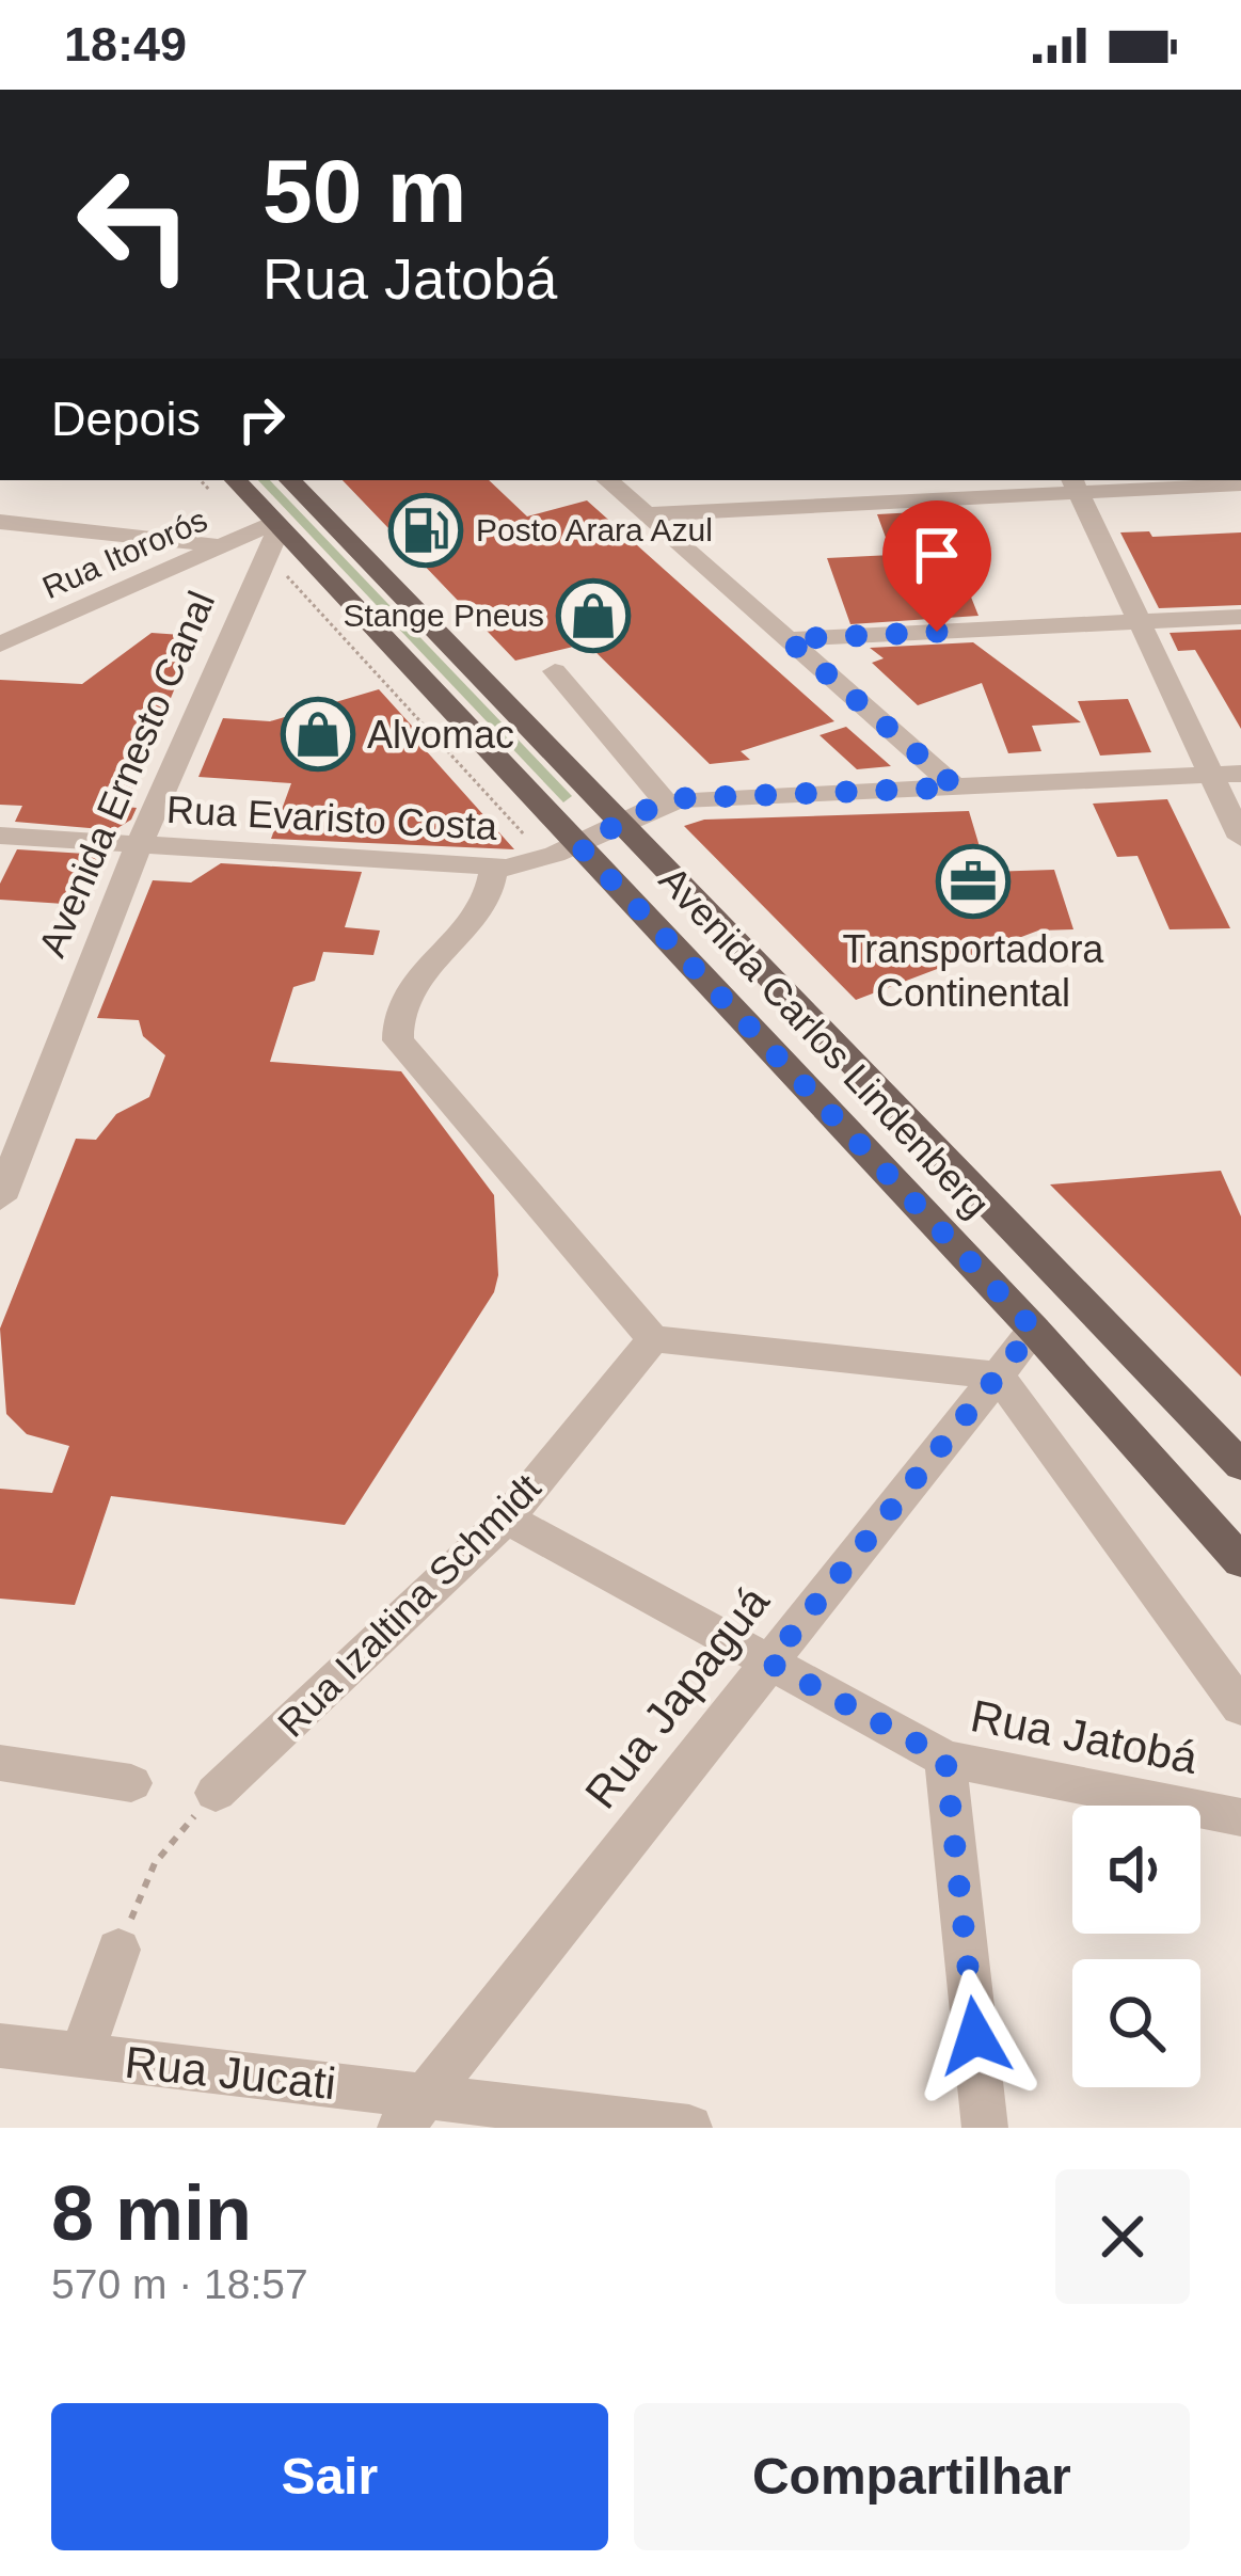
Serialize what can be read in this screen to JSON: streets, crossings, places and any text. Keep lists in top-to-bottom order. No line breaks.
{"streets":{"main road":["Avenida Carlos Lindenberg"],"street":["Rua Itororós","Avenida Ernesto Canal","Rua Evaristo Costa","Rua Izaltina Schmidt","Rua Japaguá","Rua Jatobá","Rua Jucati"]},"crossings":[["Rua Itororós","Avenida Ernesto Canal"],["Rua Itororós","Avenida Carlos Lindenberg"],["Avenida Ernesto Canal","Rua Evaristo Costa"],["Avenida Ernesto Canal","Avenida Carlos Lindenberg"],["Rua Evaristo Costa","Avenida Carlos Lindenberg"],["Avenida Carlos Lindenberg","Rua Japaguá"],["Rua Izaltina Schmidt","Rua Jatobá"],["Rua Japaguá","Rua Jatobá"],["Rua Japaguá","Rua Jucati"]],"places":{"fuel station":["Posto Arara Azul"],"shop":["Stange Pneus","Alvomac"],"office":["Transportadora Continental"]},"page":{"status":"18:49","turn":["50 m","Rua Jatobá"],"then":"Depois","heading":["8 min","570 m · 18:57"],"buttons":["Sair","Compartilhar"]}}
